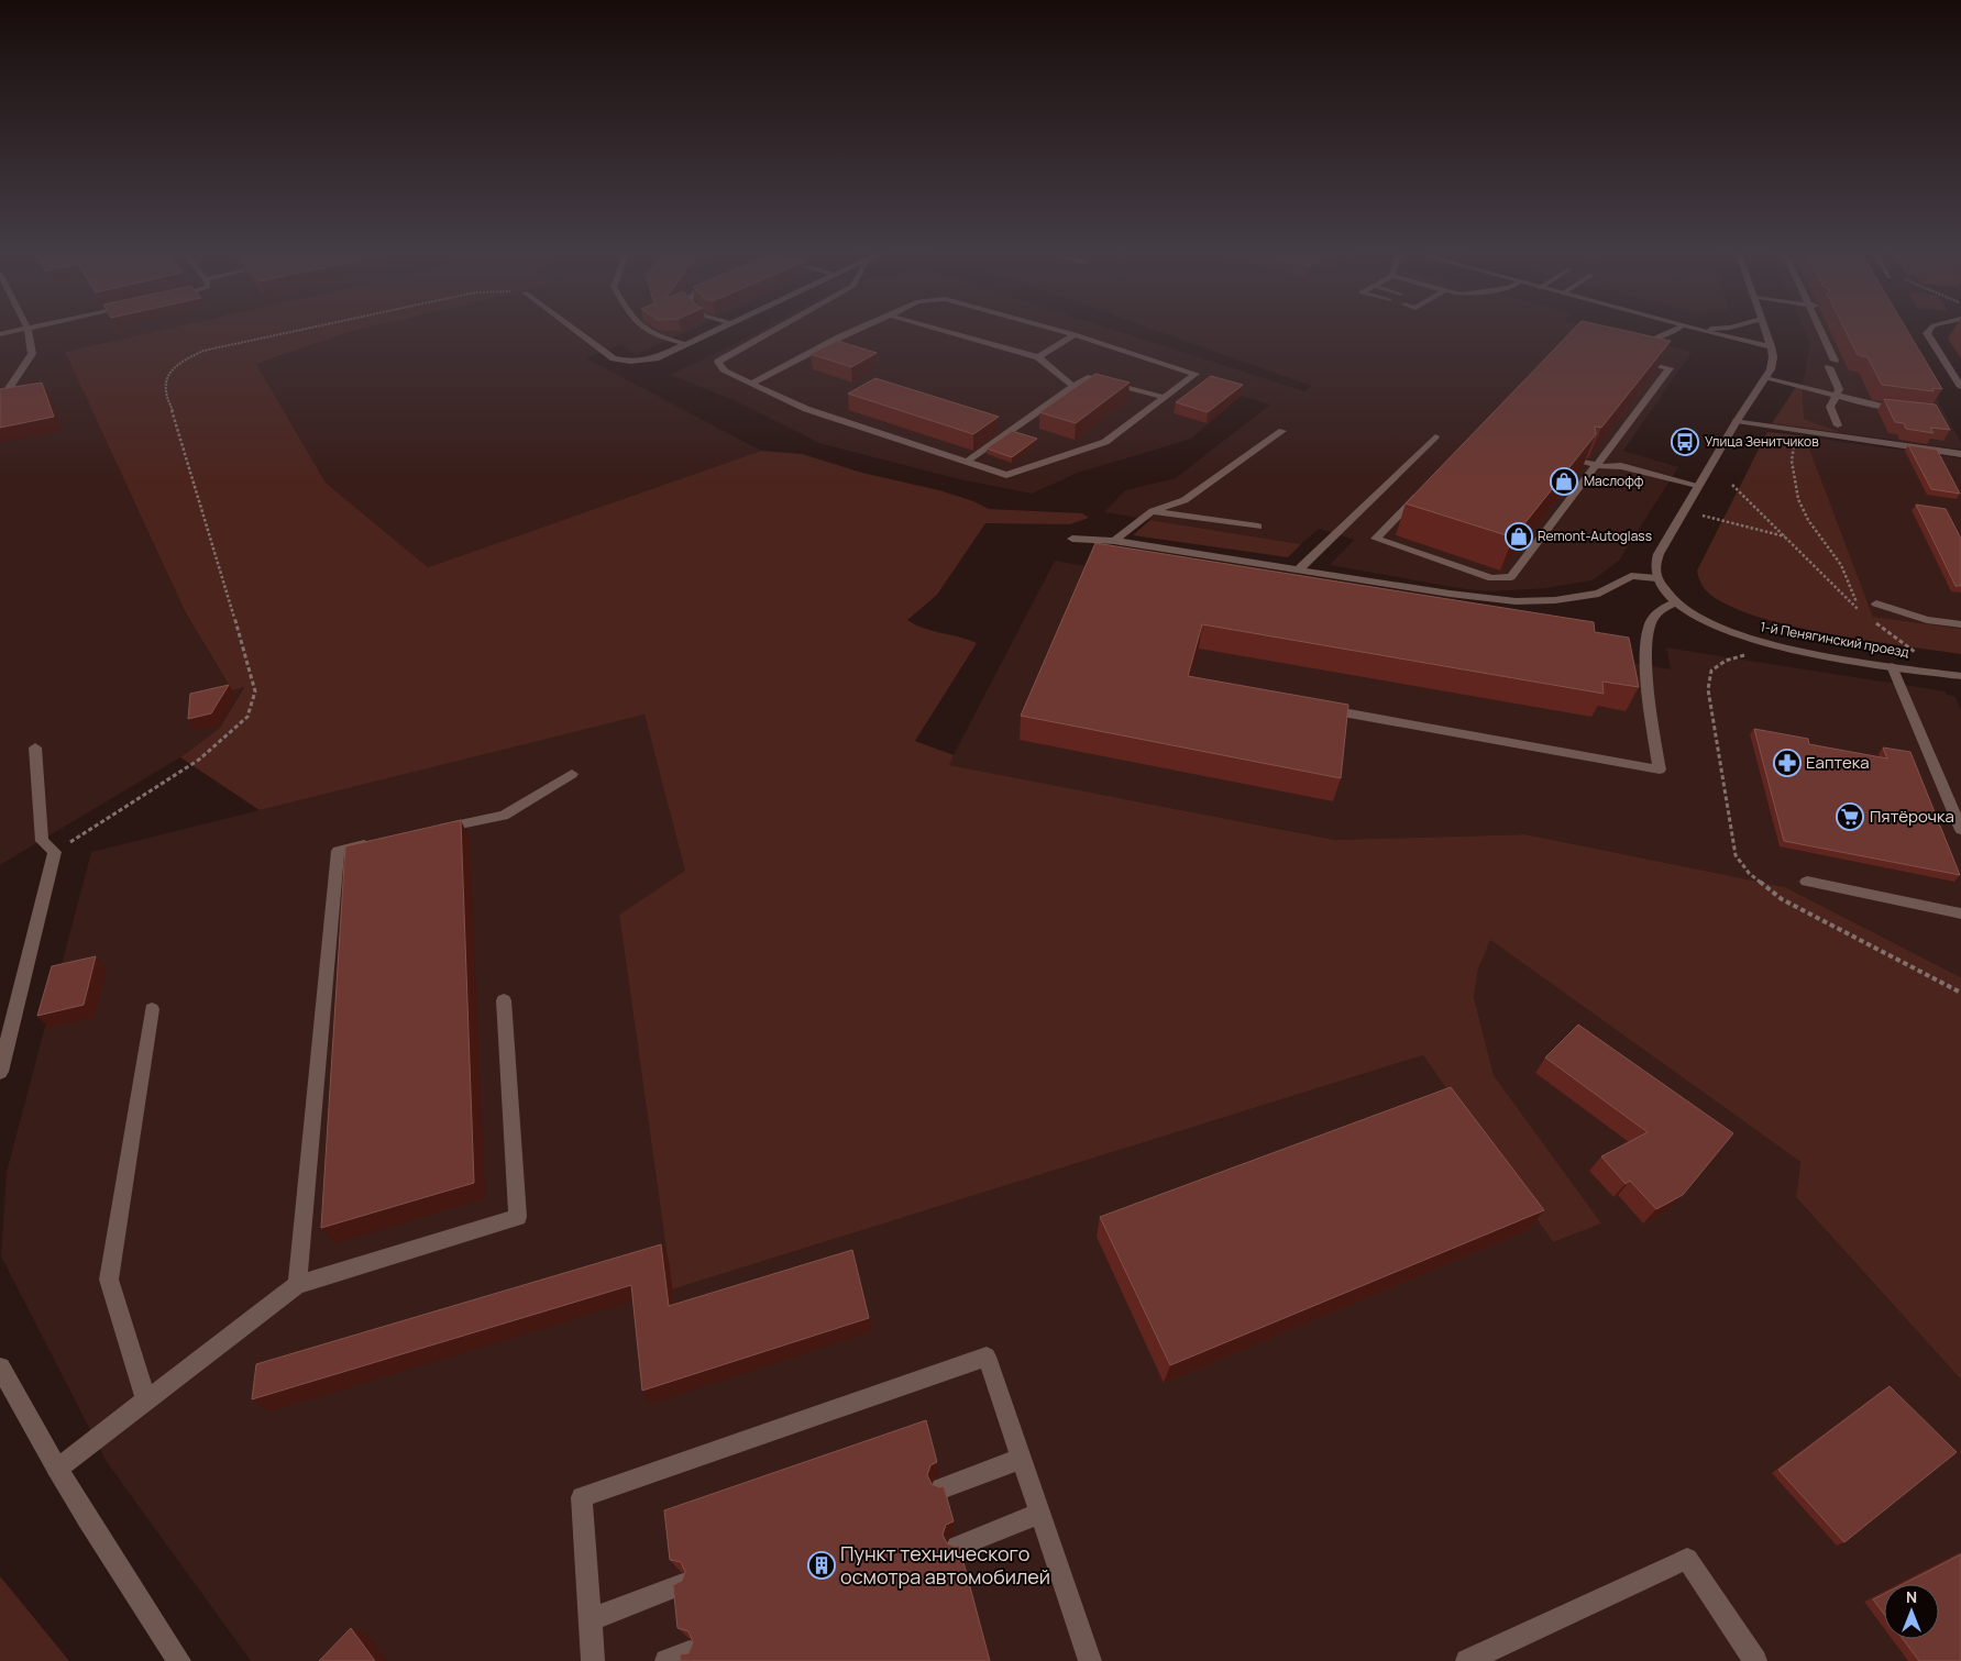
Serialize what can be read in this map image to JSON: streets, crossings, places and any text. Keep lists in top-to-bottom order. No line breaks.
{"streets":{"street":["1-й Пенягинский проезд"]},"places":{"bus stop":["Улица Зенитчиков"],"shop":["Маслофф","Remont-Autoglass"],"pharmacy":["Еаптека"],"supermarket":["Пятёрочка"],"building":["Пункт технического осмотра автомобилей"]},"north":"top"}
